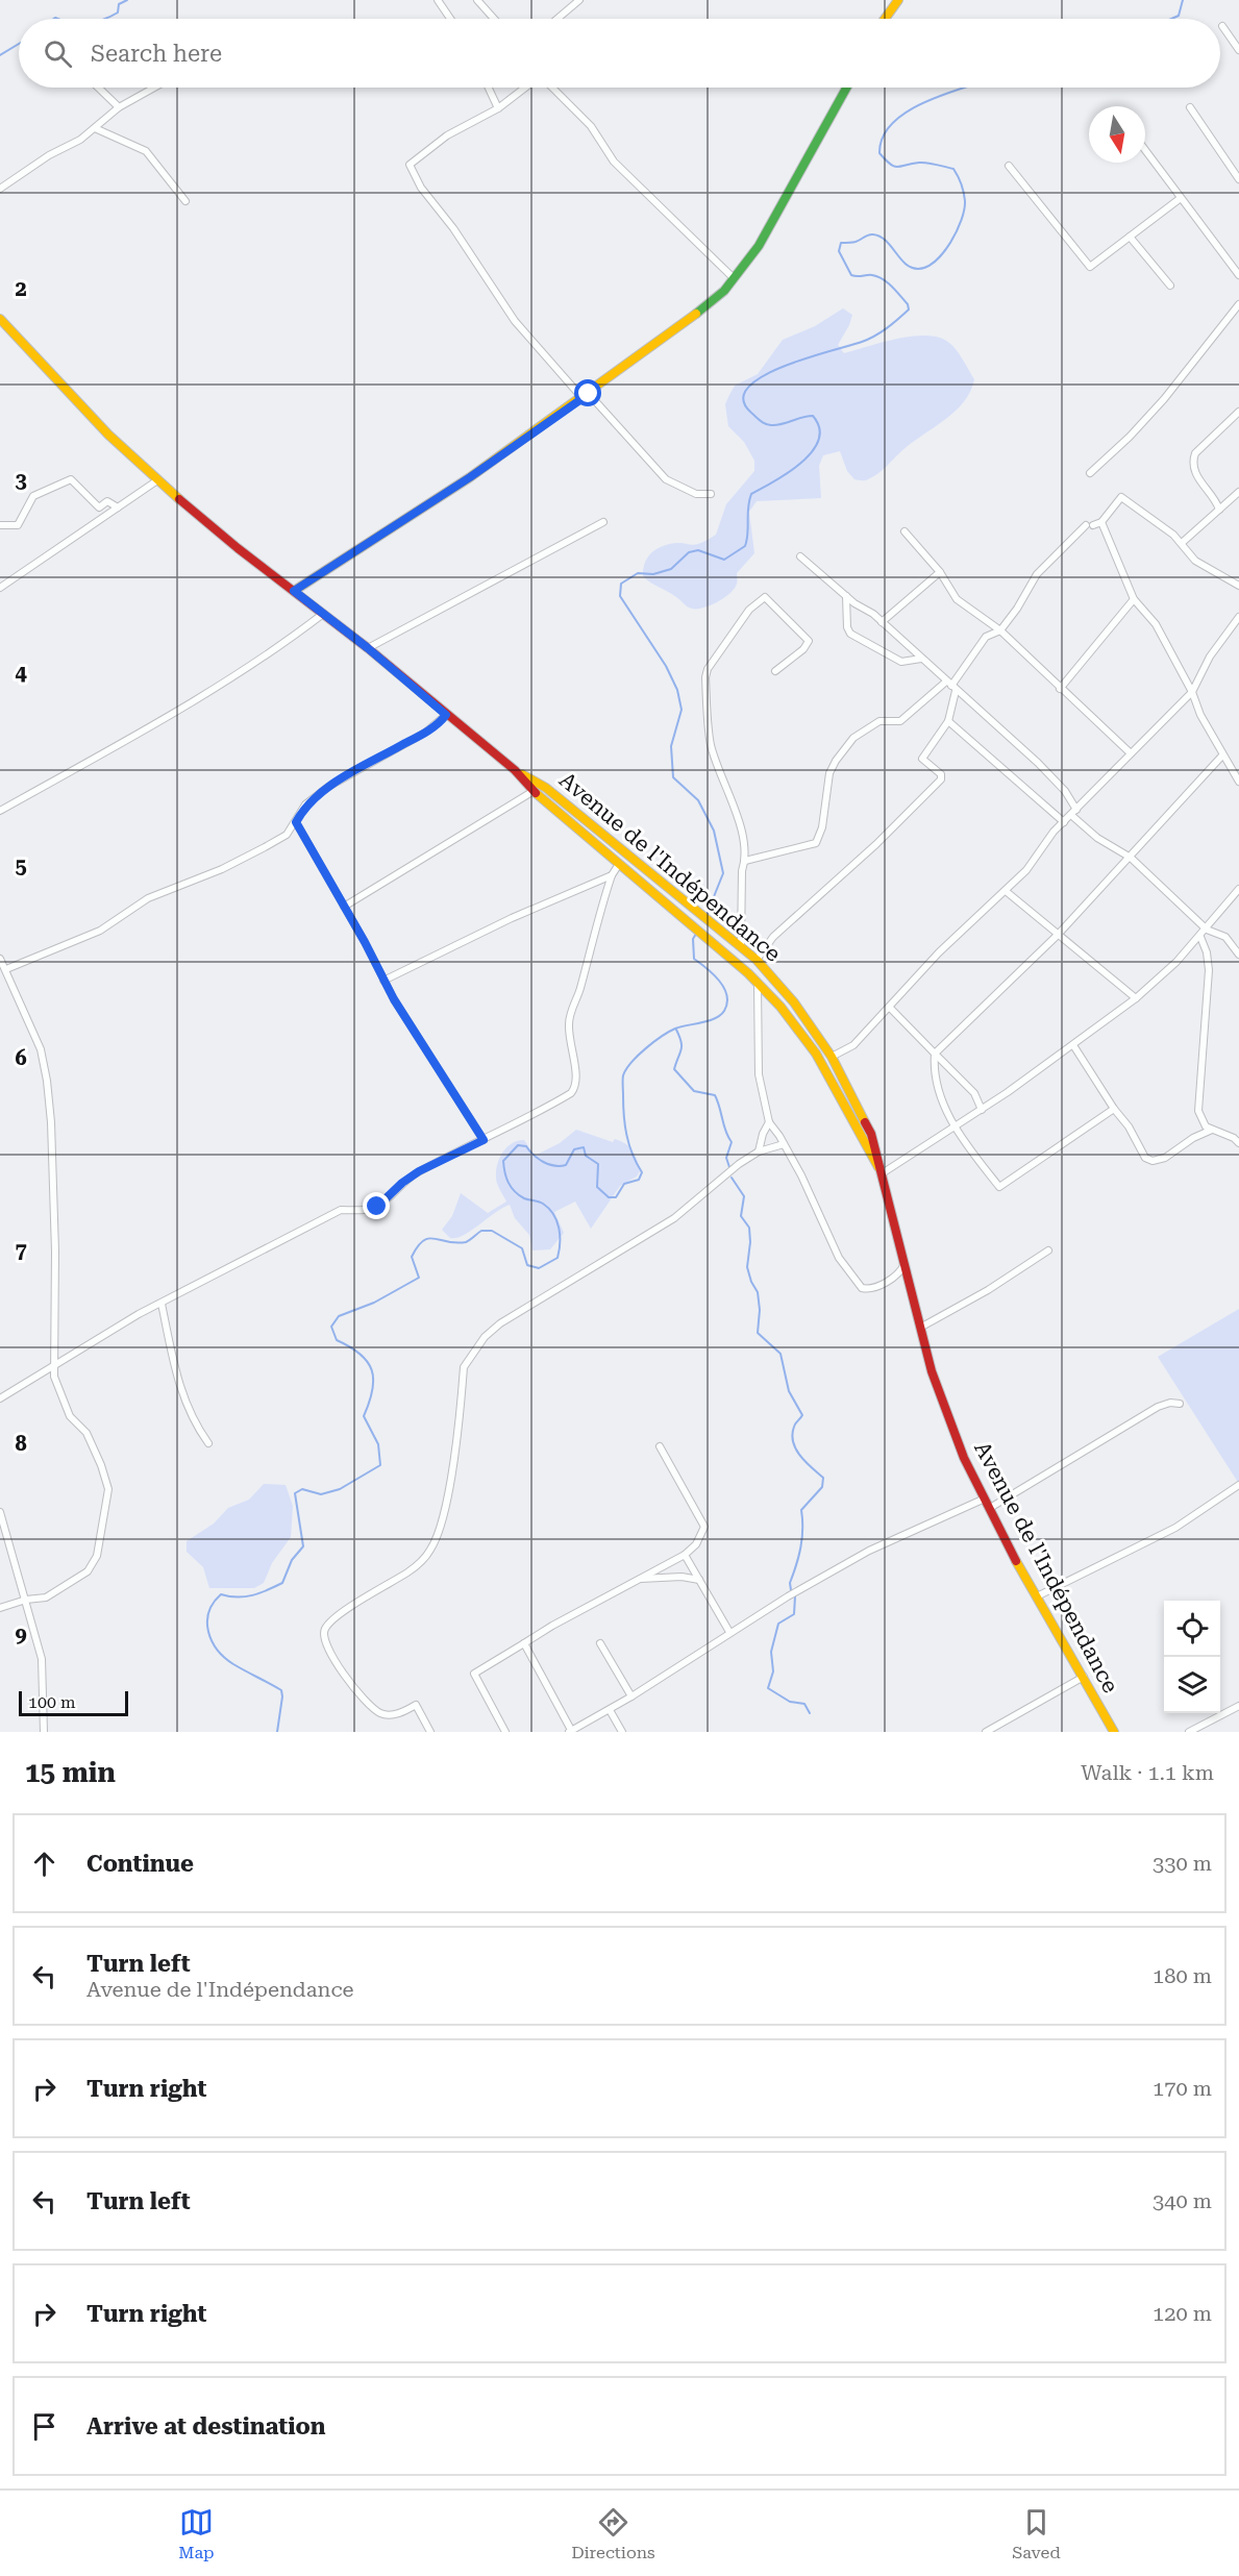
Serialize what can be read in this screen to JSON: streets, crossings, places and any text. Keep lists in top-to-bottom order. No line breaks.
{"streets":{"main road":["Avenue de l'Indépendance"]},"scale_bar":"100 m","north":"bottom","page":{"search":"Search here","scale":"100 m","heading":["15 min","Walk · 1.1 km"],"list":[["Continue","330 m"],["Turn left","Avenue de l'Indépendance","180 m"],["Turn right","170 m"],["Turn left","340 m"],["Turn right","120 m"],"Arrive at destination"],"nav":["Map","Directions","Saved"]},"grid":{"rows":["2","3","4","5","6","7","8","9"]}}
